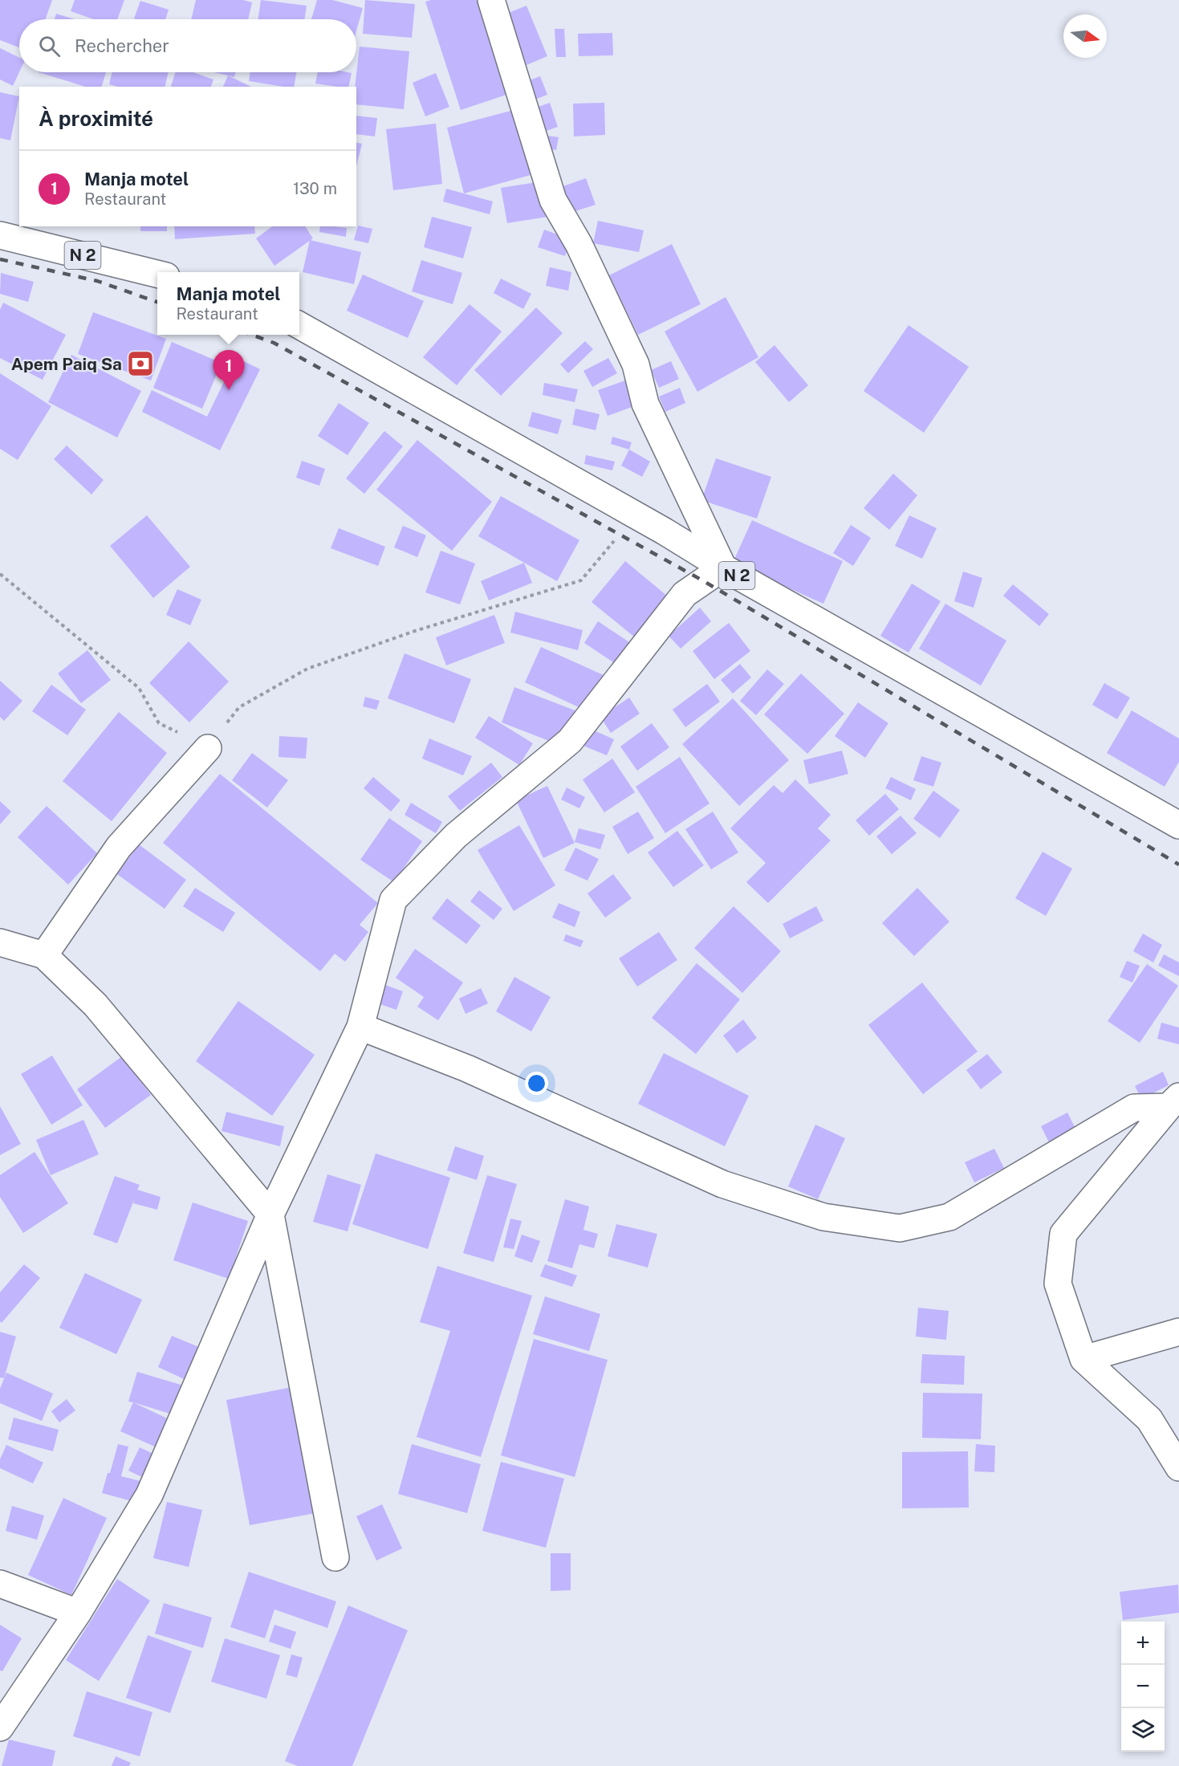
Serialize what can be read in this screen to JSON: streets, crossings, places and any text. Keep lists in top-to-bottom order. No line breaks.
{"streets":{"street":["N 2"]},"places":{"bank":["Apem Paiq Sa"]},"north":"right","page":{"search":"Rechercher","heading":"À proximité","list":[{"mark":"1","name":"Manja motel","note":"Restaurant","value":"130 m"}],"popup":["Manja motel","Restaurant"],"pins":"1","map_buttons":["+","−"]}}
